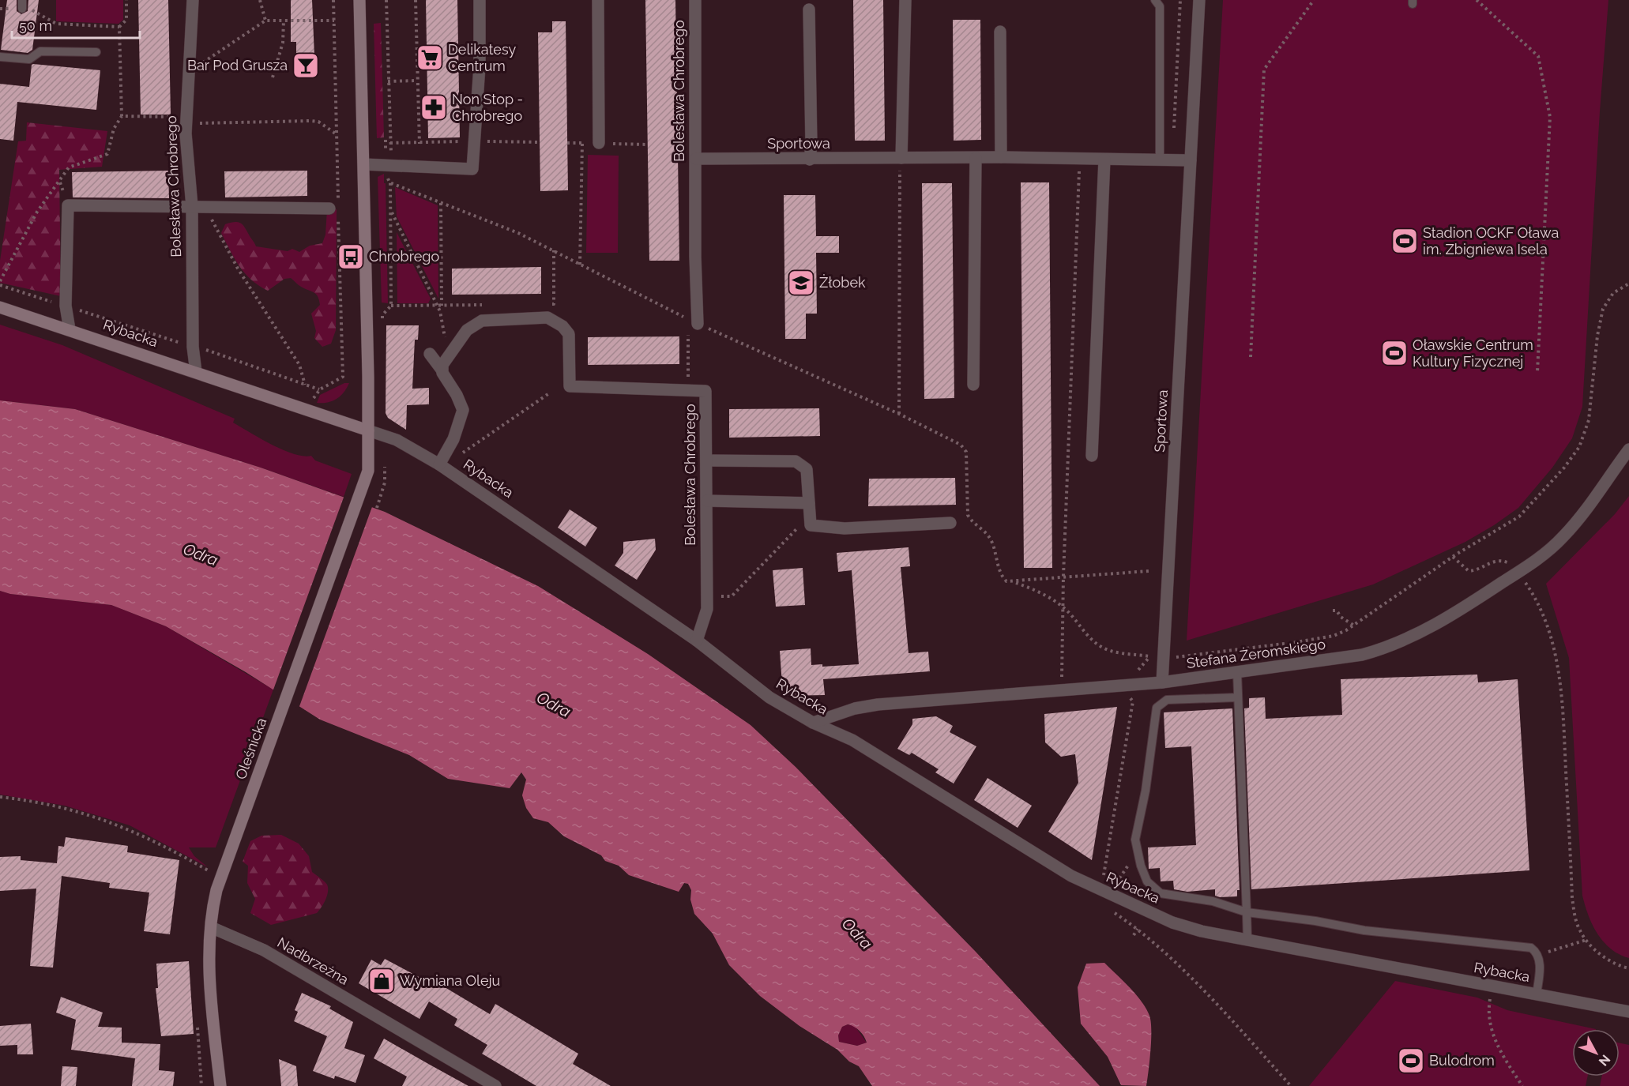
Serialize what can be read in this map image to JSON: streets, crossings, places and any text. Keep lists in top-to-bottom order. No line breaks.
{"streets":{"main road":["Rybacka","Oleśnicka"],"street":["Bolesława Chrobrego","Sportowa","Stefana Żeromskiego","Nadbrzeżna"]},"crossings":[["Bolesława Chrobrego","Sportowa"],["Bolesława Chrobrego","Rybacka"],["Sportowa","Stefana Żeromskiego"],["Rybacka","Stefana Żeromskiego"],["Rybacka","Oleśnicka"],["Oleśnicka","Nadbrzeżna"]],"water":["Odra"],"places":{"supermarket":["Delikatesy Centrum"],"bar":["Bar Pod Grusza"],"pharmacy":["Non Stop - Chrobrego"],"sports":["Stadion OCKF Oława im. Zbigniewa Isela","Oławskie Centrum Kultury Fizycznej","Bulodrom"],"bus stop":["Chrobrego"],"school or university":["Żłobek"],"shop":["Wymiana Oleju"]},"scale_bar":"50 m","north":"bottom right"}
